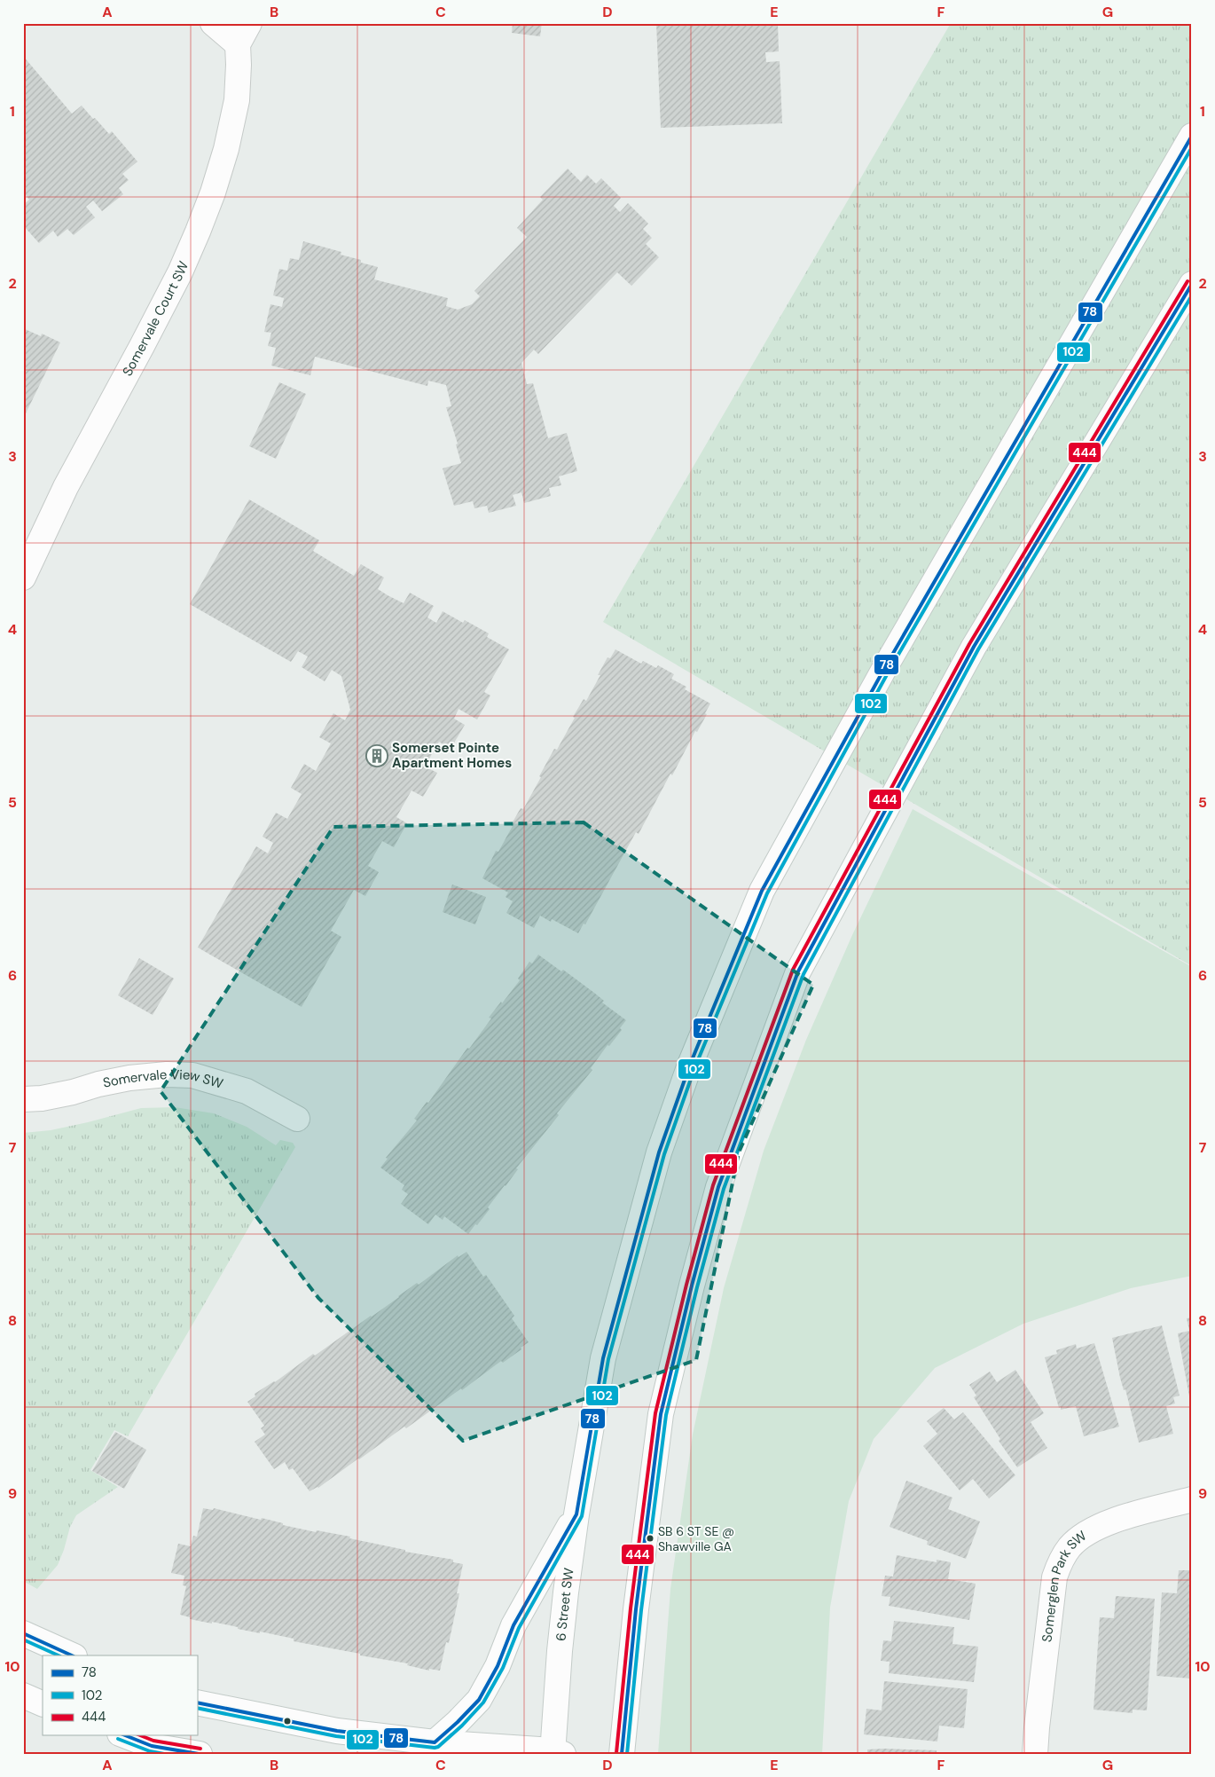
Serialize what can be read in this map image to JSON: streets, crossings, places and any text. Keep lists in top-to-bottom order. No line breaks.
{"streets":{"main road":["Somervale Court SW","Somervale View SW","Somerglen Park SW","6 Street SW"]},"places":{"building":["Somerset Pointe Apartment Homes"],"other":["SB 6 ST SE @ Shawville GA"]},"lines":["transit line 78","transit line 102","transit line 444"],"legend":["78","102","444"],"grid":{"columns":["A","B","C","D","E","F","G"],"rows":["1","2","3","4","5","6","7","8","9","10"]}}
